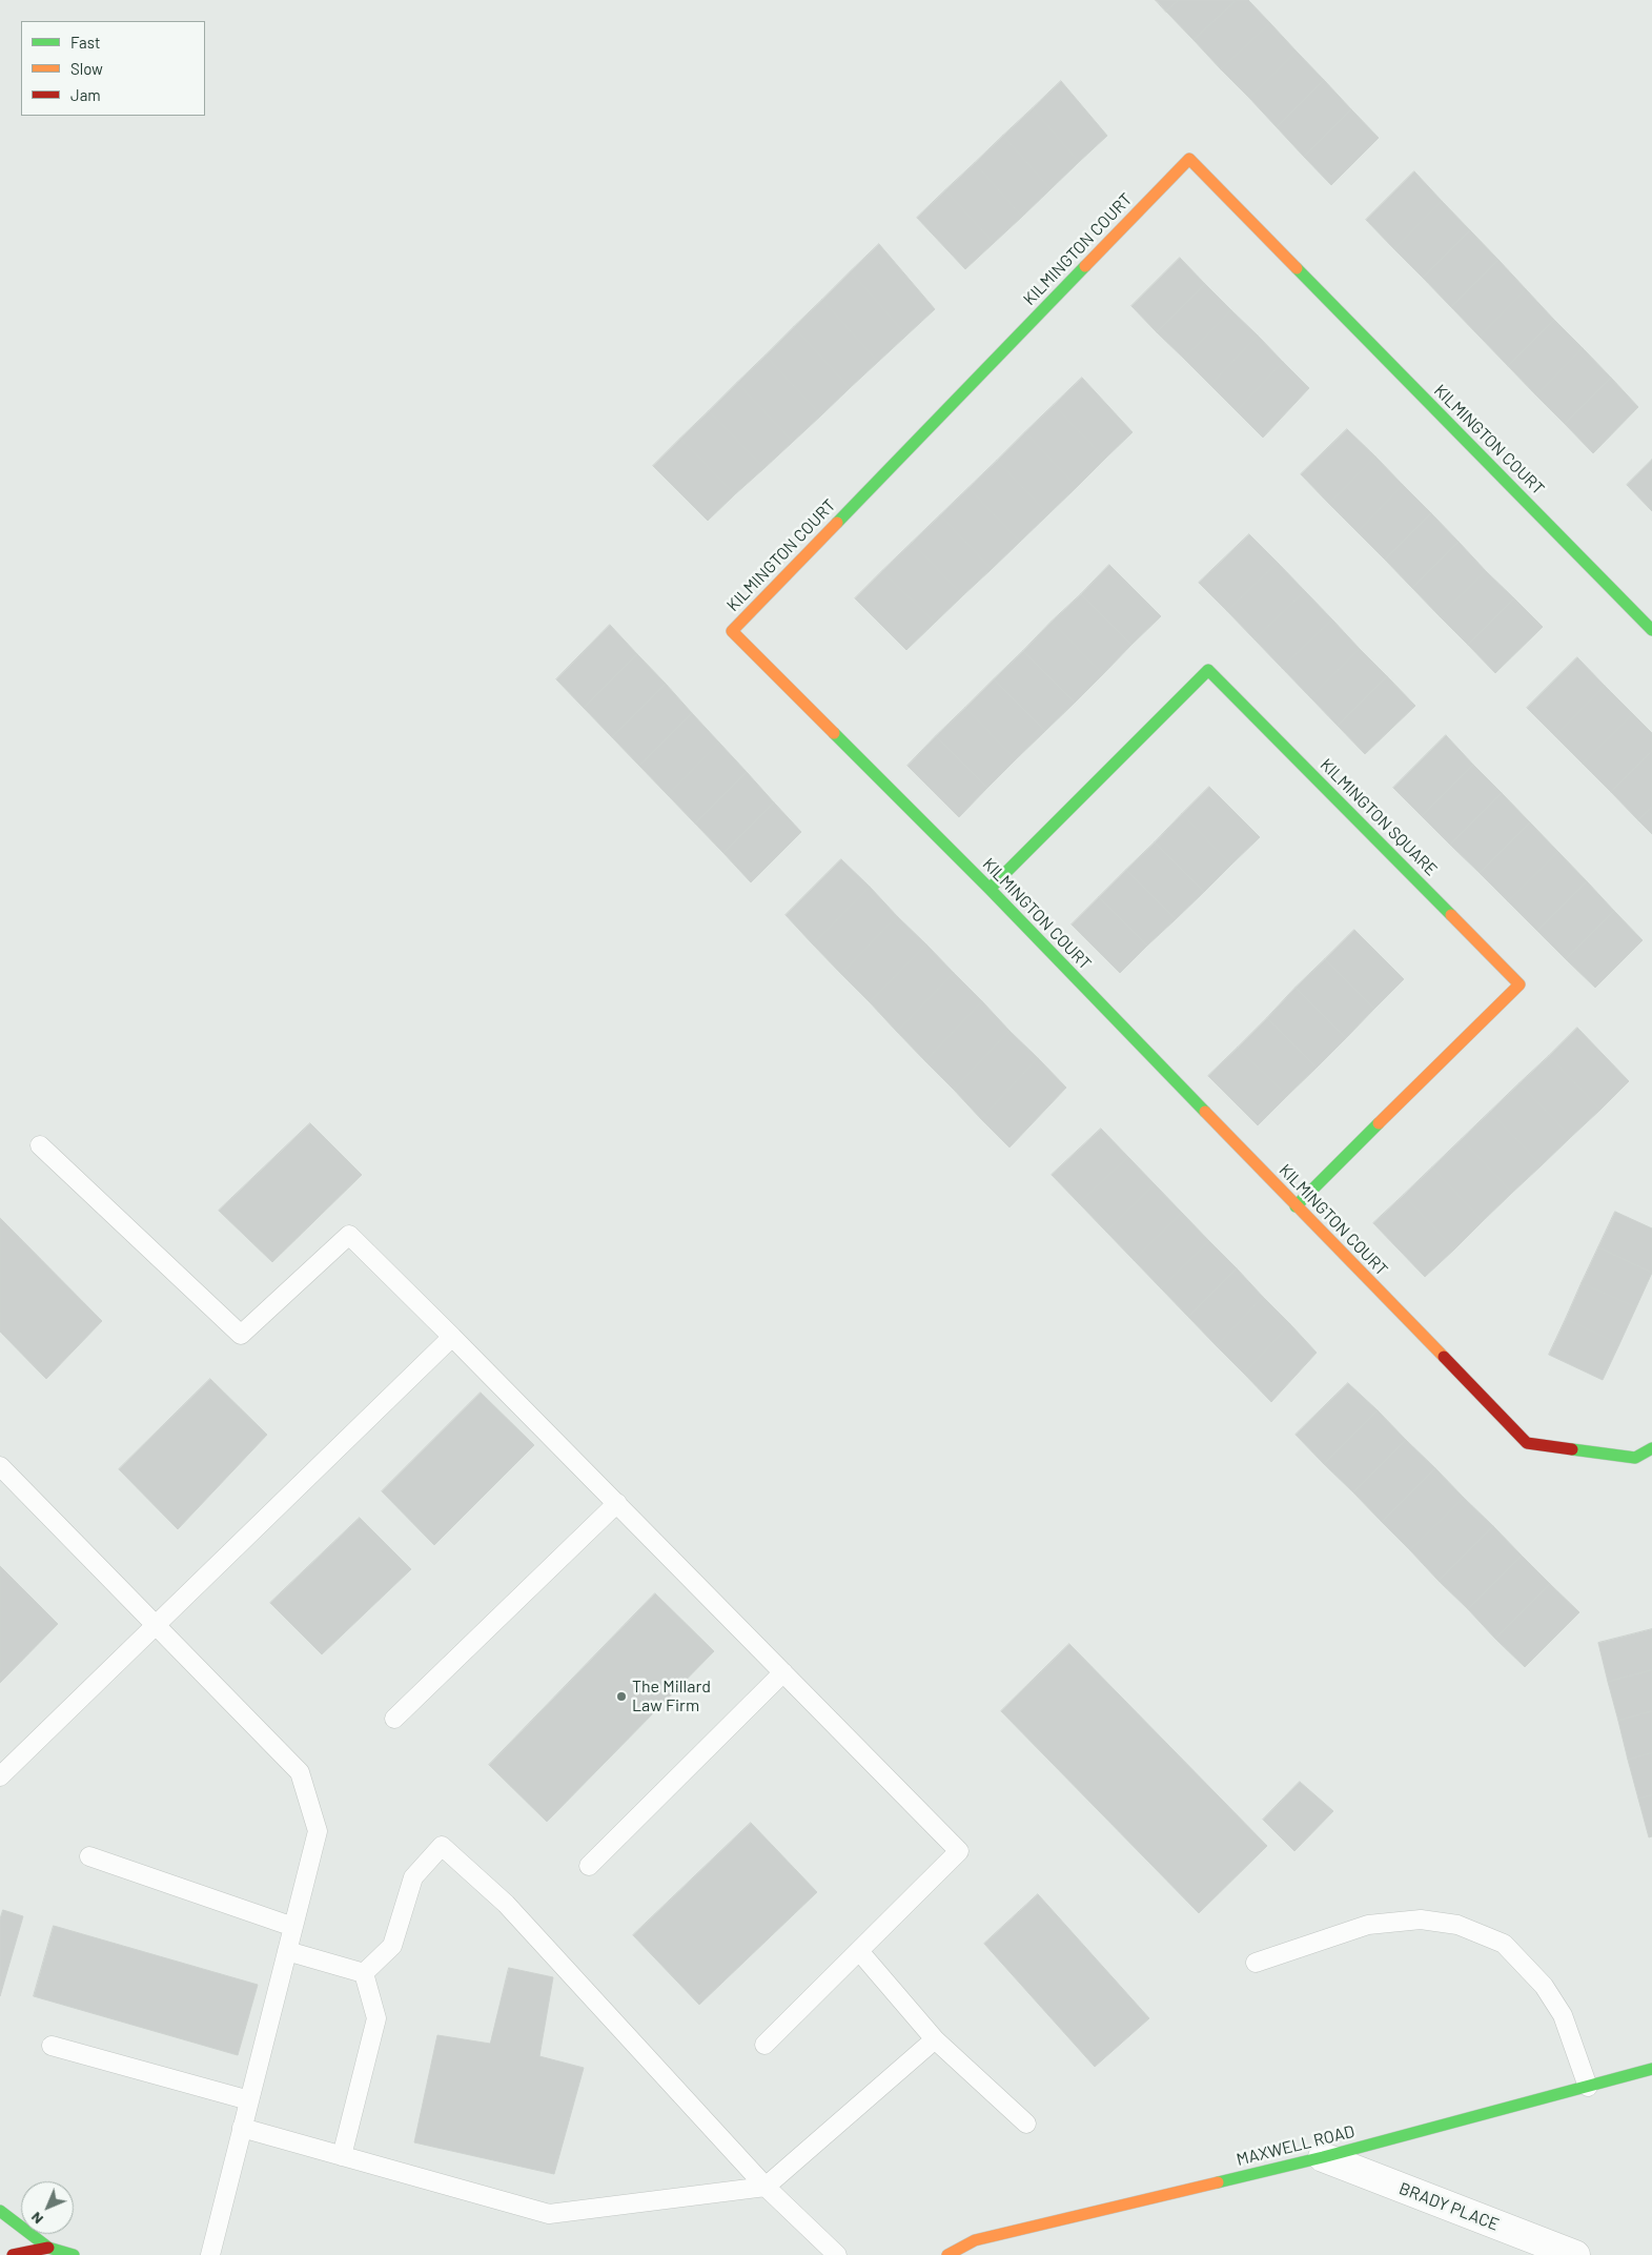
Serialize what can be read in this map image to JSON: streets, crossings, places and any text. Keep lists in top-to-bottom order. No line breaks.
{"streets":{"main road":["KILMINGTON COURT","KILMINGTON SQUARE","MAXWELL ROAD"],"street":["BRADY PLACE"]},"crossings":[["KILMINGTON COURT","KILMINGTON SQUARE"],["MAXWELL ROAD","BRADY PLACE"]],"places":["The Millard Law Firm"],"legend":["Fast","Slow","Jam"],"north":"bottom left"}
